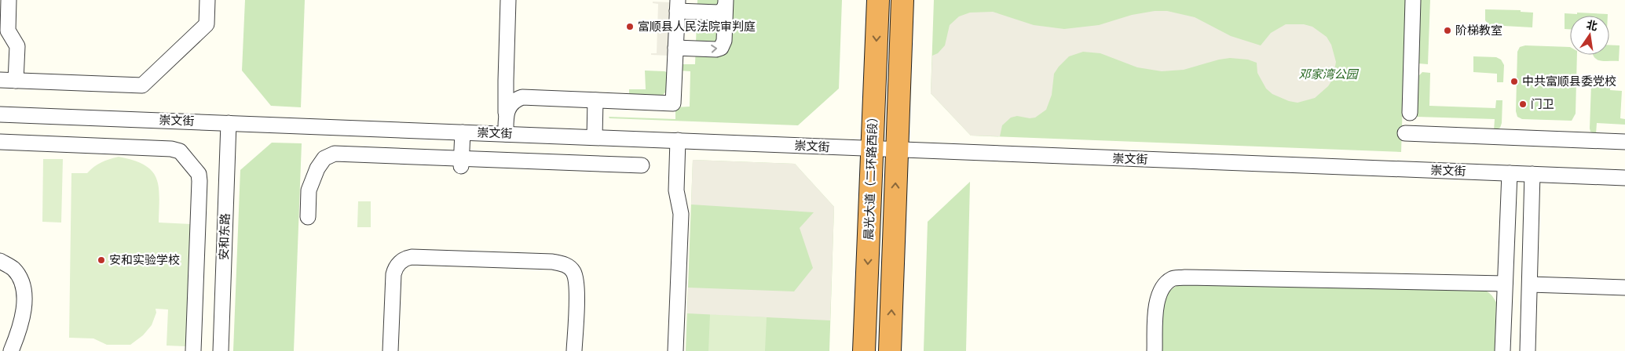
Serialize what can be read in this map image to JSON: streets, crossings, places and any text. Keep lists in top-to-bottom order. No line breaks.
{"streets":{"highway":["晨光大道（二环路西段）"],"street":["崇文街","安和东路"]},"crossings":[["崇文街","晨光大道（二环路西段）"],["崇文街","安和东路"]],"parks":["邓家湾公园"],"places":["富顺县人民法院审判庭","阶梯教室","中共富顺县委党校","门卫","安和实验学校"],"north":"top"}
